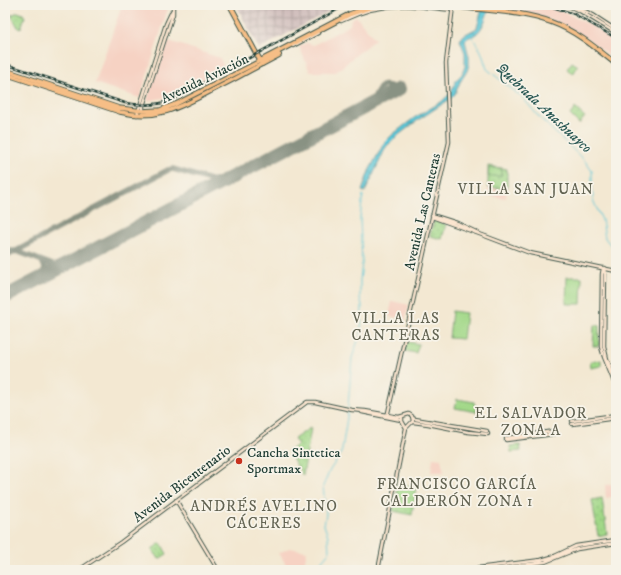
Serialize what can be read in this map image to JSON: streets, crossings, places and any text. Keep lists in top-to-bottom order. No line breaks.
{"streets":{"highway":["Avenida Aviación"],"street":["Avenida Las Canteras","Avenida Bicentenario"]},"crossings":[["Avenida Las Canteras","Avenida Bicentenario"]],"districts":["VILLA SAN JUAN","VILLA LAS CANTERAS","EL SALVADOR ZONA A","FRANCISCO GARCÍA CALDERÓN ZONA 1","ANDRÉS AVELINO CÁCERES"],"water":["Quebrada Anashuayco"],"places":["Cancha Sintetica Sportmax"]}
